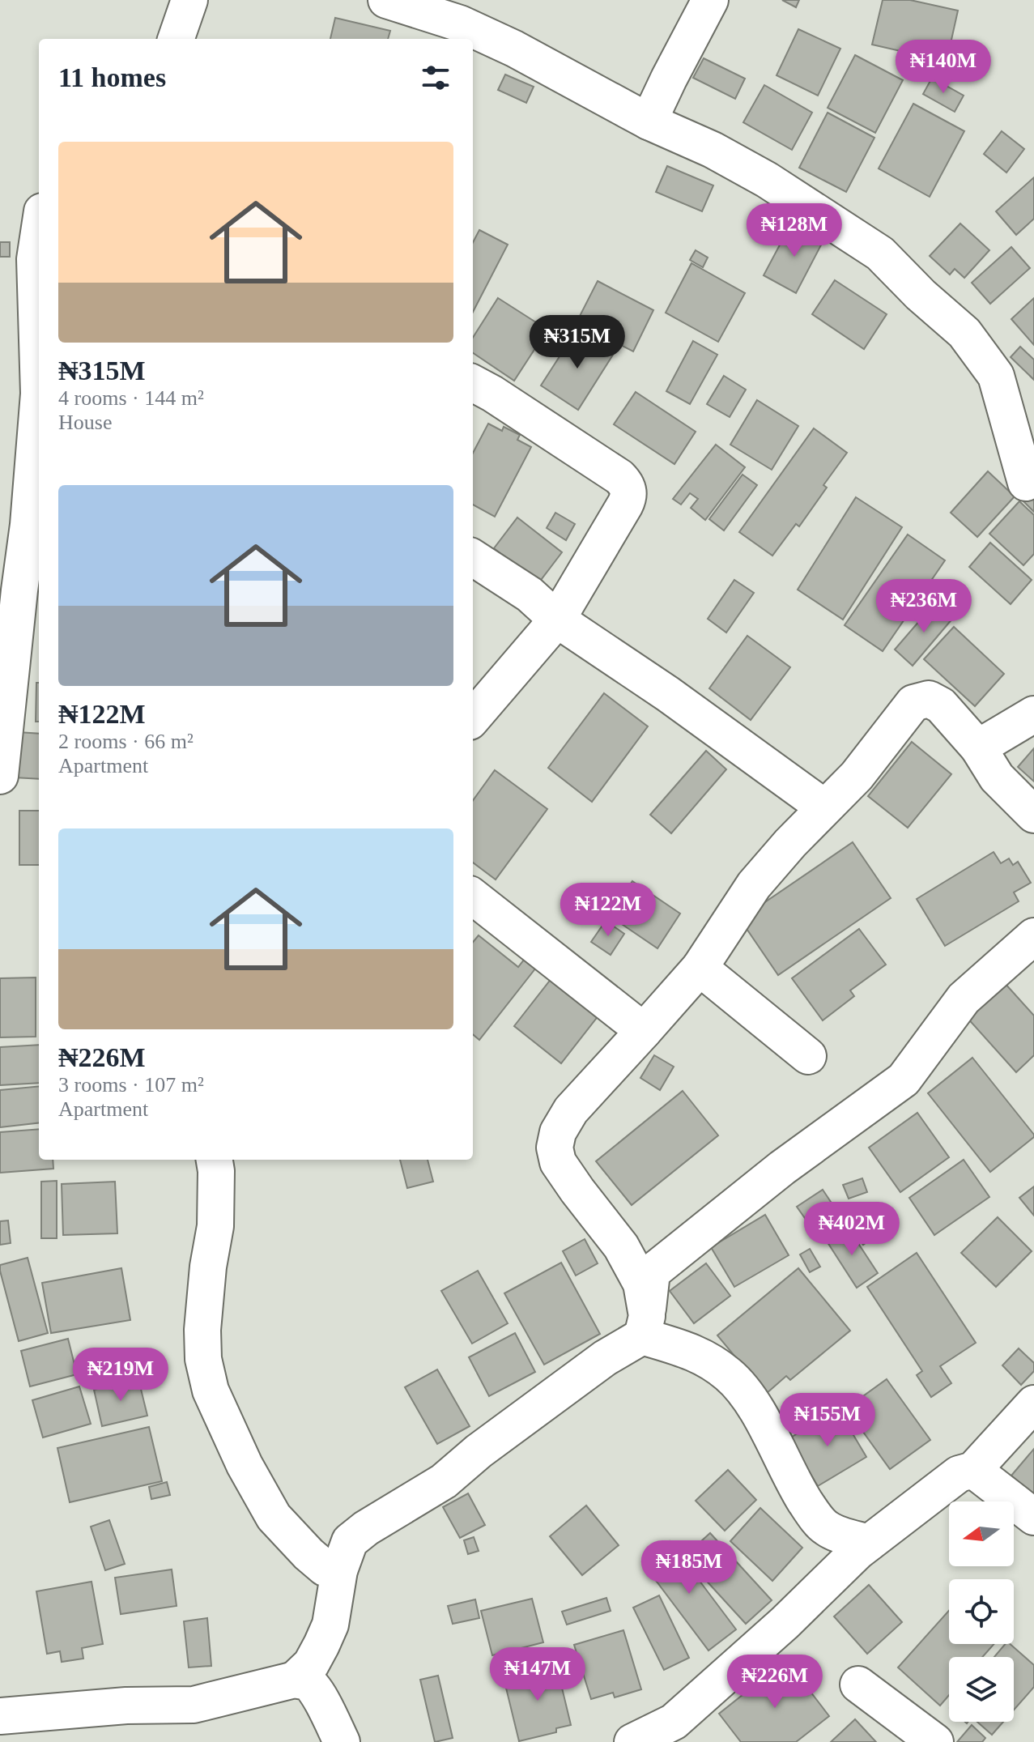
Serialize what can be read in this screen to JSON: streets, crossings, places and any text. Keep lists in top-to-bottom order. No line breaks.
{"north":"left","page":{"heading":"11 homes","price":["₦140M","₦128M","₦315M","₦236M","₦122M","₦402M","₦219M","₦155M","₦185M","₦147M","₦226M"],"list":[{"name":"₦315M","note":"4 rooms · 144 m² · House"},{"name":"₦122M","note":"2 rooms · 66 m² · Apartment"},{"name":"₦226M","note":"3 rooms · 107 m² · Apartment"}]}}
